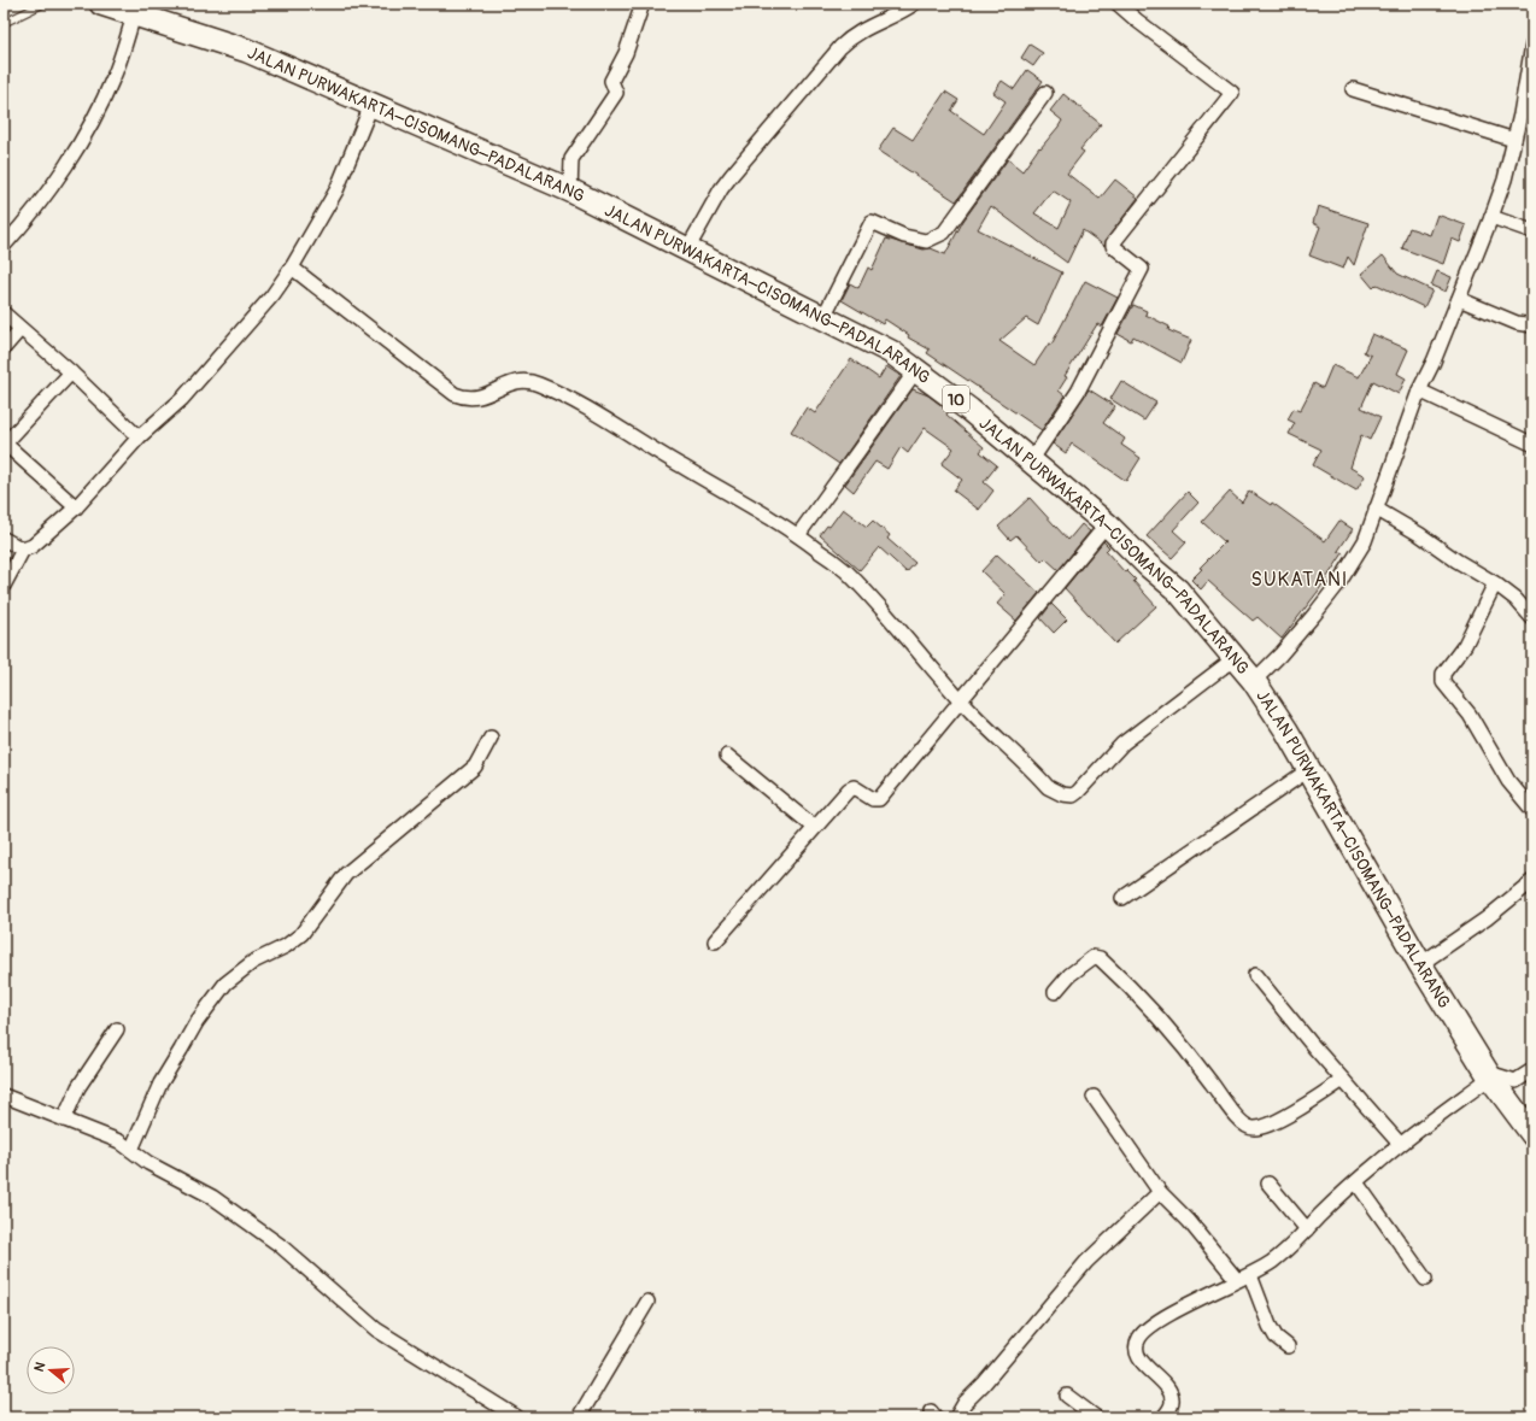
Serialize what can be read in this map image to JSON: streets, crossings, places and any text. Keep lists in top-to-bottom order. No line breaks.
{"streets":{"highway":["JALAN PURWAKARTA–CISOMANG–PADALARANG","10"]},"districts":["SUKATANI"],"north":"left"}
